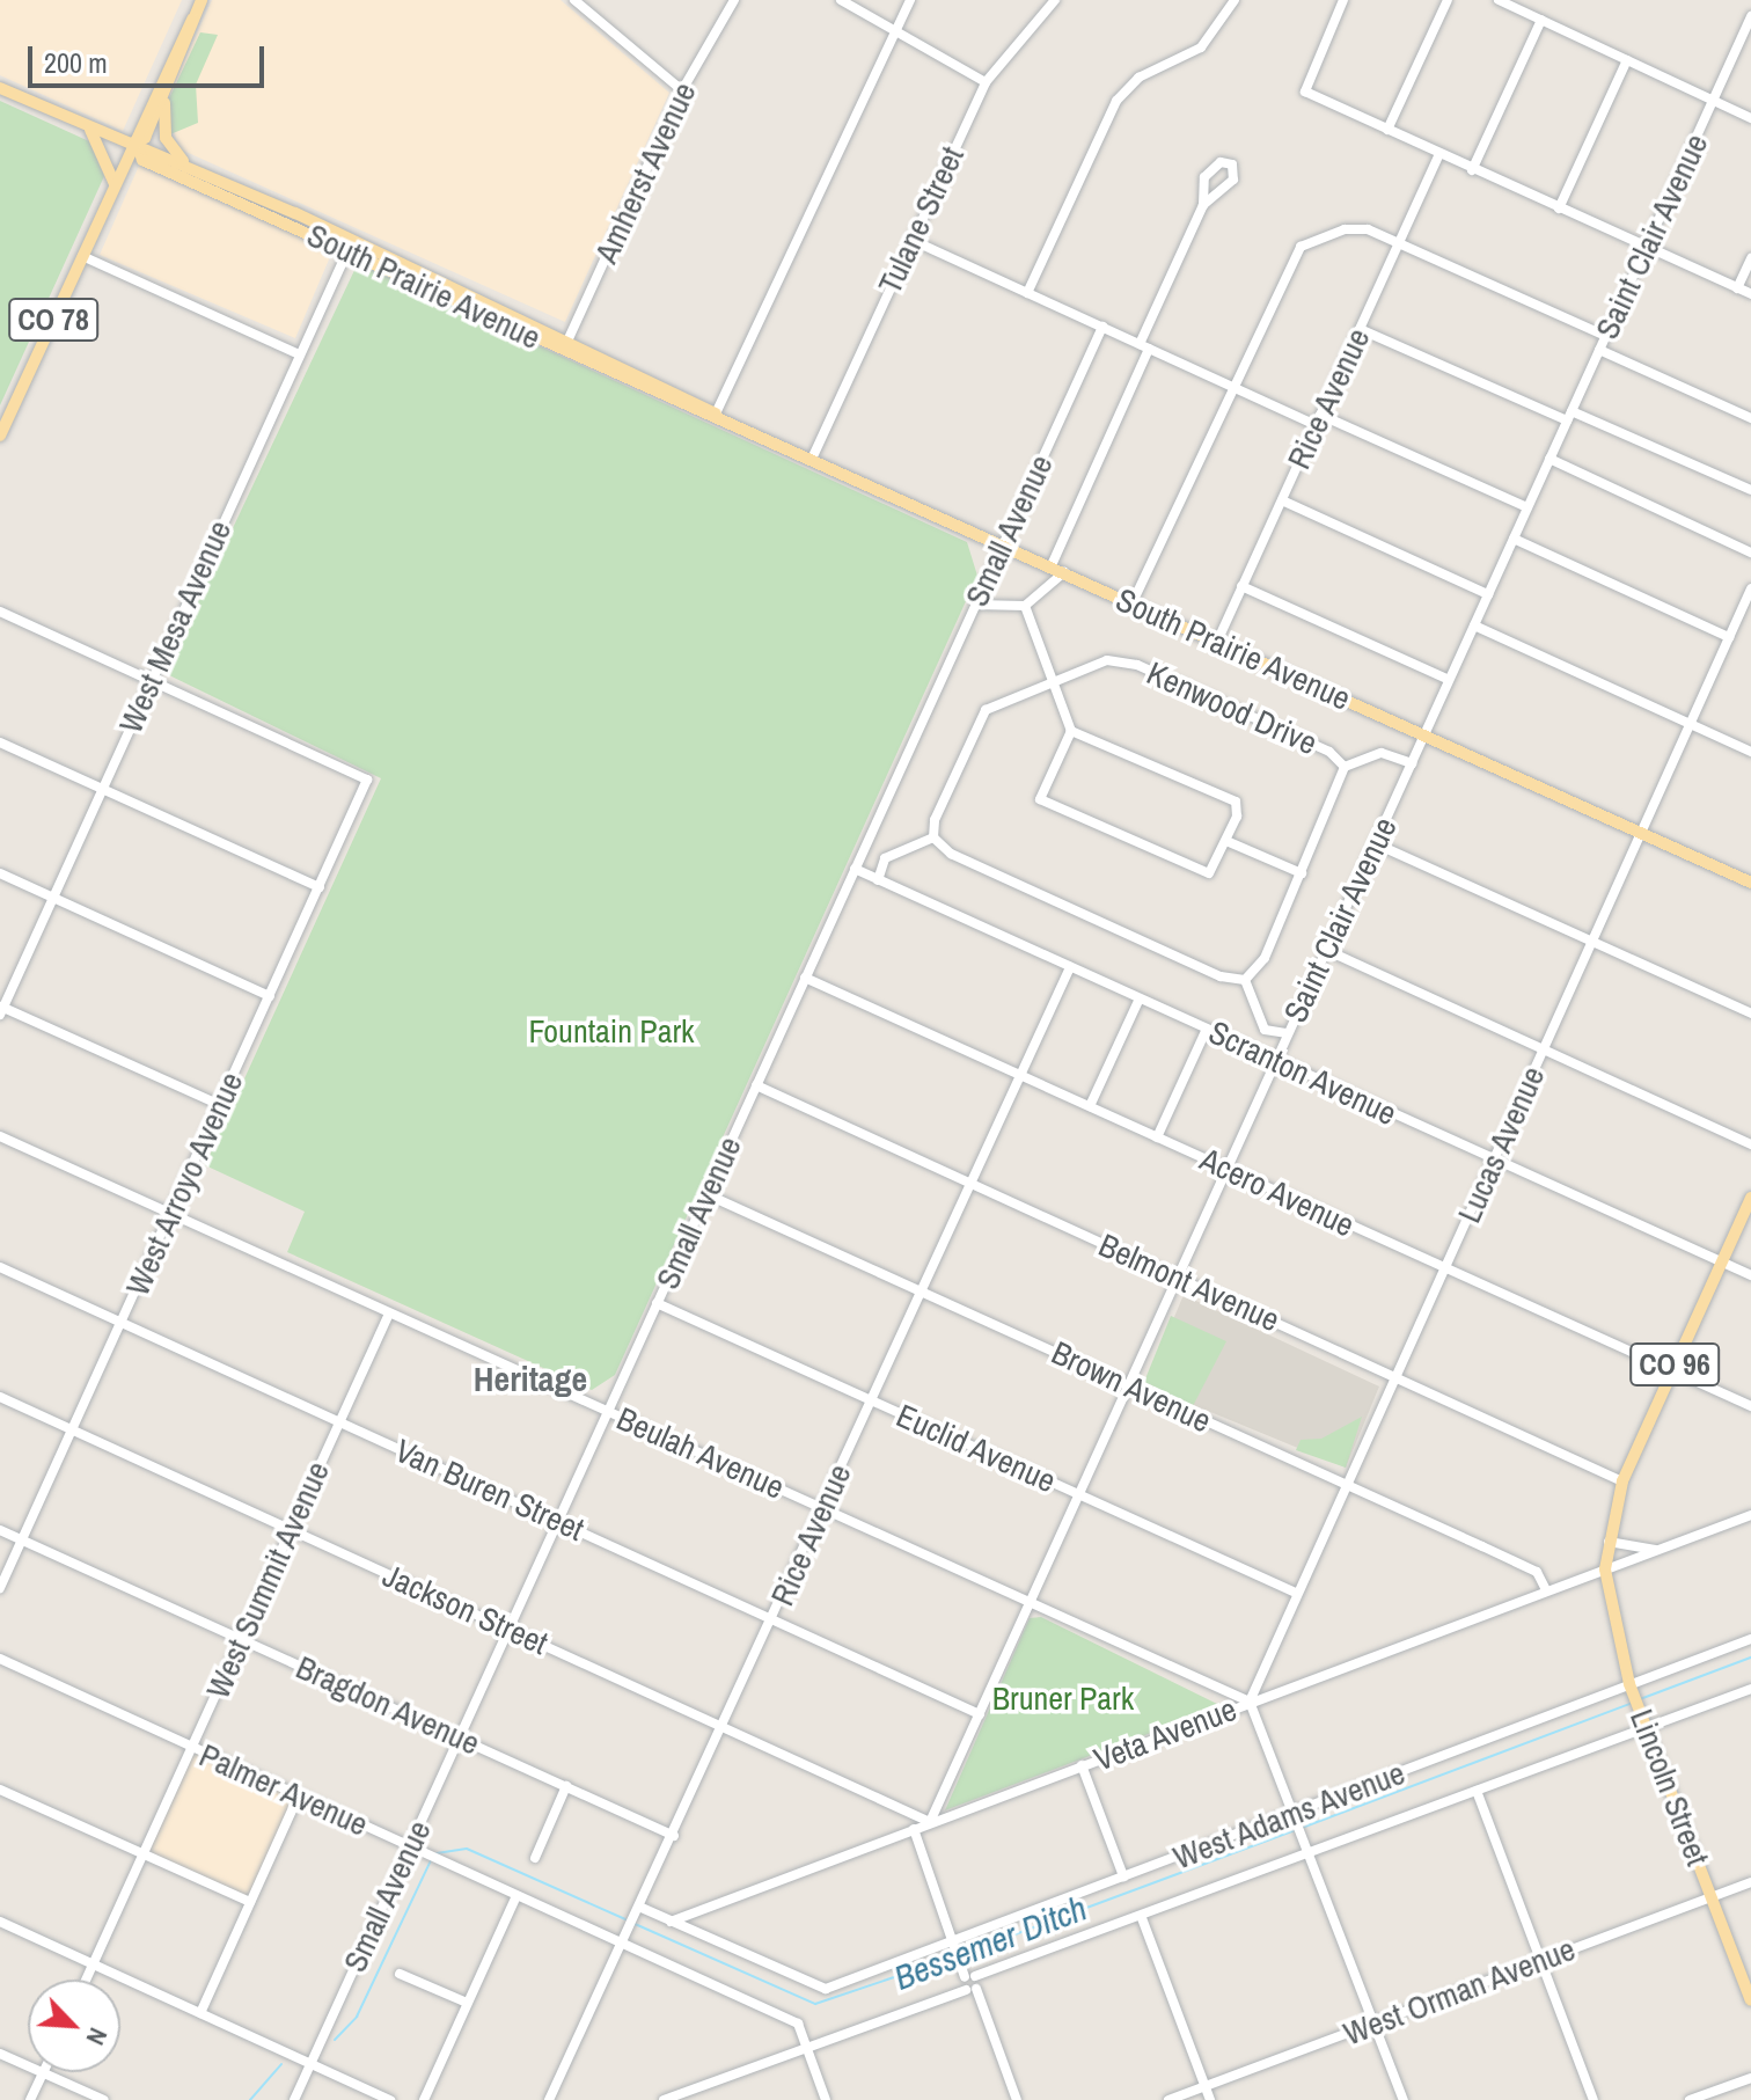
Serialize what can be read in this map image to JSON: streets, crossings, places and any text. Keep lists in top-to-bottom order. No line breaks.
{"streets":{"main road":["South Prairie Avenue","CO 78","CO 96","Lincoln Street"],"street":["Amherst Avenue","Tulane Street","Saint Clair Avenue","Rice Avenue","Small Avenue","West Mesa Avenue","Kenwood Drive","Scranton Avenue","Lucas Avenue","West Arroyo Avenue","Acero Avenue","Belmont Avenue","Brown Avenue","Euclid Avenue","Beulah Avenue","Van Buren Street","West Summit Avenue","Jackson Street","Bragdon Avenue","Veta Avenue","Palmer Avenue","West Adams Avenue","West Orman Avenue"]},"crossings":[["Amherst Avenue","South Prairie Avenue"],["Tulane Street","South Prairie Avenue"],["Saint Clair Avenue","South Prairie Avenue"],["Saint Clair Avenue","Kenwood Drive"],["Saint Clair Avenue","Scranton Avenue"],["Saint Clair Avenue","Acero Avenue"],["Saint Clair Avenue","Belmont Avenue"],["Saint Clair Avenue","Brown Avenue"],["Saint Clair Avenue","Euclid Avenue"],["Saint Clair Avenue","Beulah Avenue"],["Saint Clair Avenue","Van Buren Street"],["Saint Clair Avenue","Jackson Street"],["Saint Clair Avenue","Veta Avenue"],["South Prairie Avenue","CO 78"],["South Prairie Avenue","Rice Avenue"],["South Prairie Avenue","Small Avenue"],["South Prairie Avenue","West Mesa Avenue"],["South Prairie Avenue","Lucas Avenue"],["Rice Avenue","Scranton Avenue"],["Rice Avenue","Acero Avenue"],["Rice Avenue","Belmont Avenue"],["Rice Avenue","Brown Avenue"],["Rice Avenue","Euclid Avenue"],["Rice Avenue","Beulah Avenue"],["Rice Avenue","Van Buren Street"],["Rice Avenue","Jackson Street"],["Rice Avenue","Bragdon Avenue"],["Rice Avenue","Palmer Avenue"],["Small Avenue","Scranton Avenue"],["Small Avenue","Acero Avenue"],["Small Avenue","Belmont Avenue"],["Small Avenue","Brown Avenue"],["Small Avenue","Euclid Avenue"],["Small Avenue","Beulah Avenue"],["Small Avenue","Van Buren Street"],["Small Avenue","Jackson Street"],["Small Avenue","Bragdon Avenue"],["Small Avenue","Palmer Avenue"],["West Mesa Avenue","West Arroyo Avenue"],["Scranton Avenue","Lucas Avenue"],["Scranton Avenue","CO 96"],["Lucas Avenue","Acero Avenue"],["Lucas Avenue","Belmont Avenue"],["Lucas Avenue","Brown Avenue"],["Lucas Avenue","Euclid Avenue"],["Lucas Avenue","Beulah Avenue"],["Lucas Avenue","Veta Avenue"],["West Arroyo Avenue","Beulah Avenue"],["West Arroyo Avenue","Van Buren Street"],["West Arroyo Avenue","Jackson Street"],["West Arroyo Avenue","Bragdon Avenue"],["Acero Avenue","CO 96"],["Belmont Avenue","CO 96"],["CO 96","Veta Avenue"],["CO 96","Lincoln Street"],["Brown Avenue","Veta Avenue"],["Beulah Avenue","West Summit Avenue"],["Beulah Avenue","Veta Avenue"],["Van Buren Street","West Summit Avenue"],["West Summit Avenue","Jackson Street"],["West Summit Avenue","Bragdon Avenue"],["West Summit Avenue","Palmer Avenue"],["Jackson Street","Veta Avenue"],["Veta Avenue","Lincoln Street"],["Veta Avenue","West Adams Avenue"],["Lincoln Street","West Adams Avenue"],["Lincoln Street","West Orman Avenue"],["Palmer Avenue","West Adams Avenue"]],"districts":["Heritage"],"water":["Bessemer Ditch"],"parks":["Fountain Park","Bruner Park"],"scale_bar":"200 m","north":"bottom right"}
